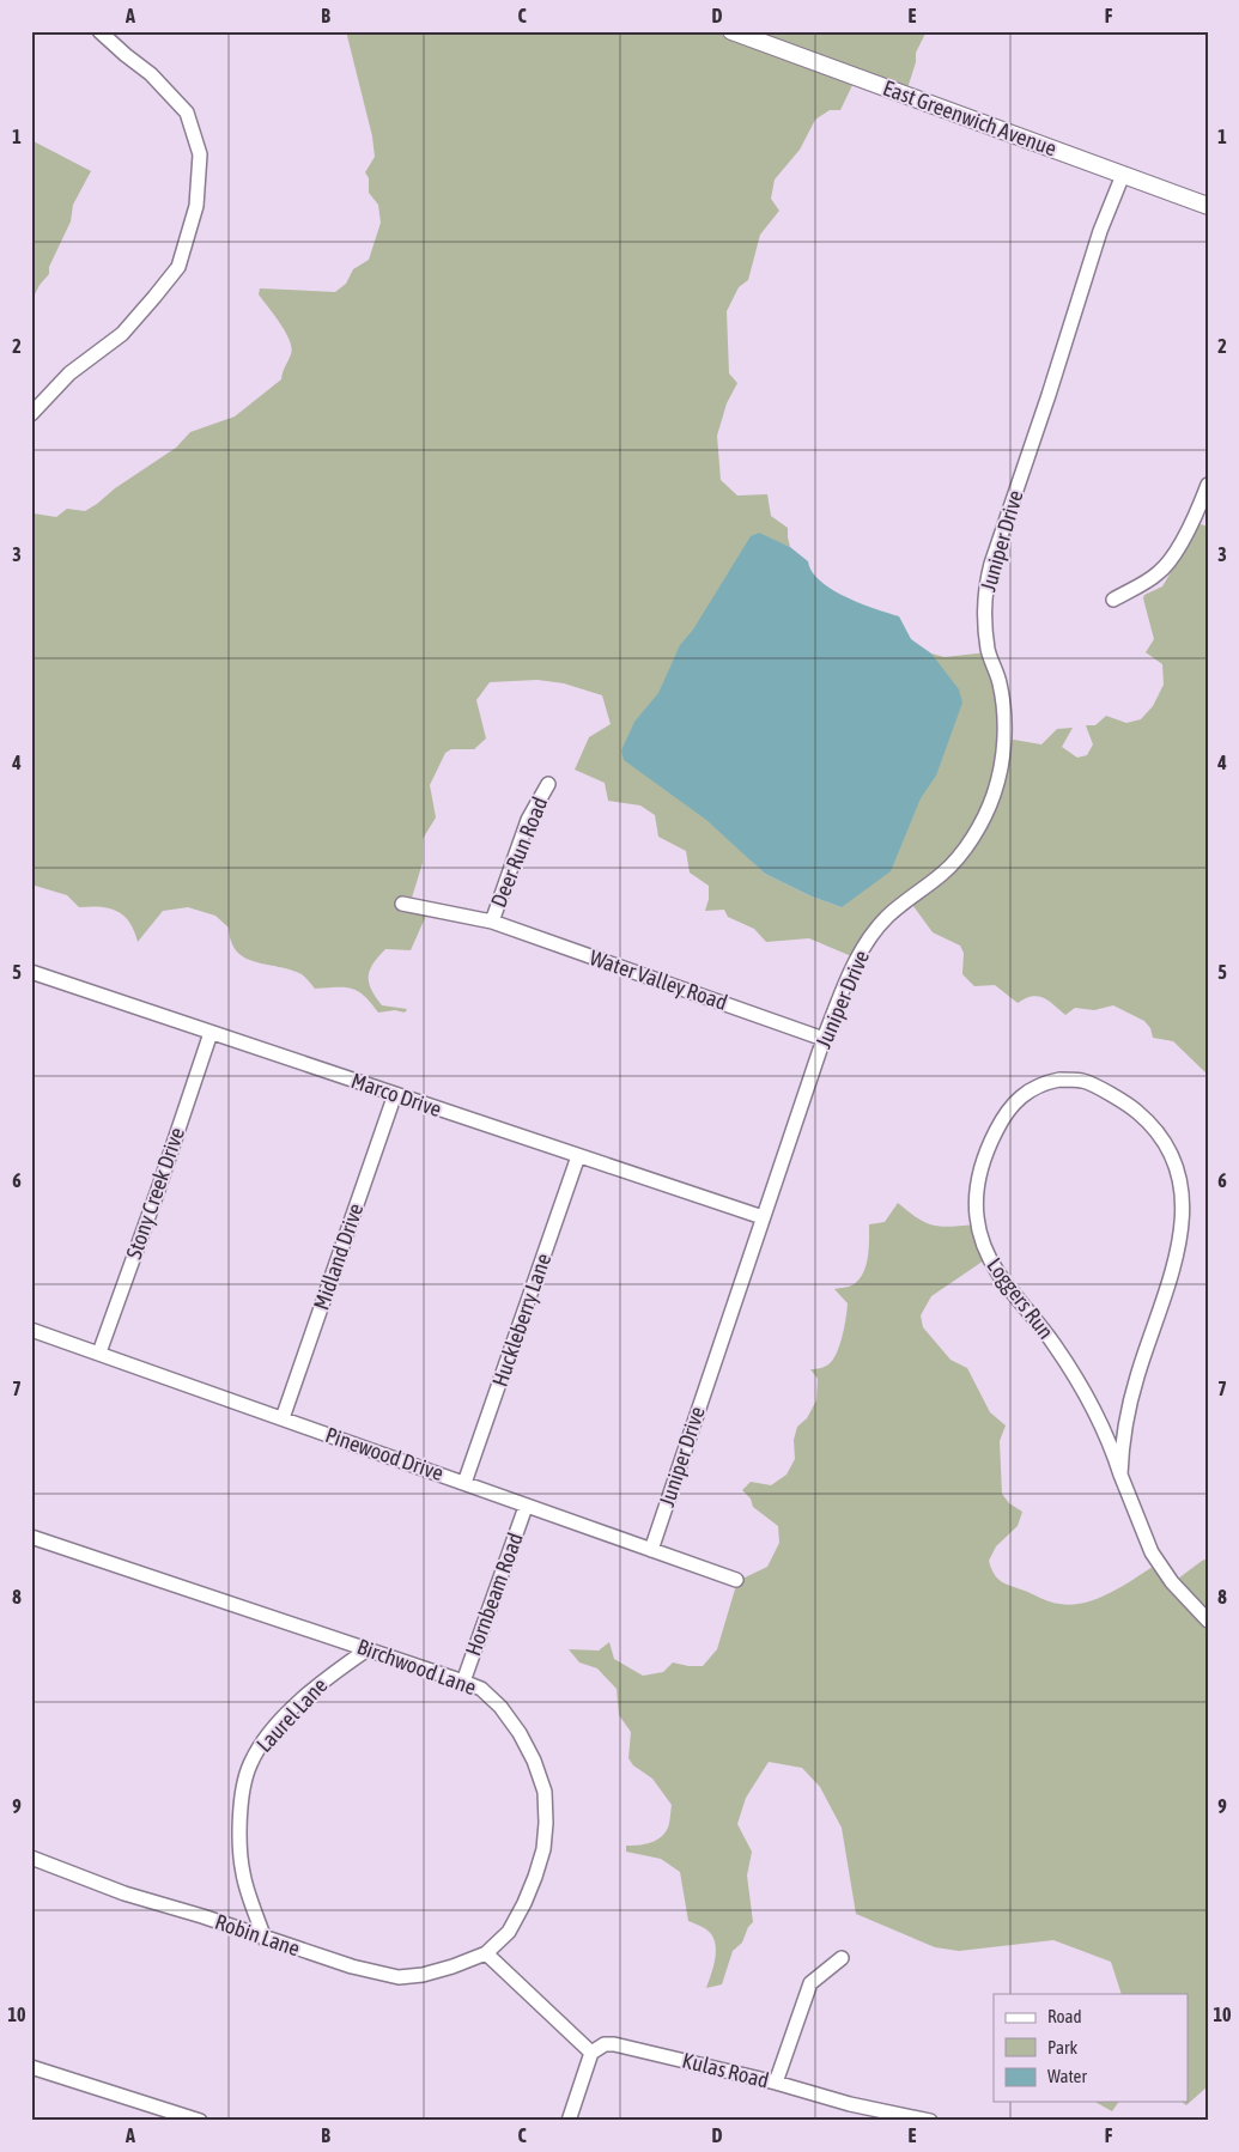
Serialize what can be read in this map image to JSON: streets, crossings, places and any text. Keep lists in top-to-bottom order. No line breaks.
{"streets":{"street":["East Greenwich Avenue","Juniper Drive","Deer Run Road","Water Valley Road","Marco Drive","Stony Creek Drive","Midland Drive","Loggers Run","Huckleberry Lane","Pinewood Drive","Hornbeam Road","Birchwood Lane","Laurel Lane","Robin Lane","Kulas Road"]},"crossings":[["East Greenwich Avenue","Juniper Drive"],["Juniper Drive","Water Valley Road"],["Juniper Drive","Marco Drive"],["Juniper Drive","Pinewood Drive"],["Deer Run Road","Water Valley Road"],["Marco Drive","Stony Creek Drive"],["Marco Drive","Midland Drive"],["Marco Drive","Huckleberry Lane"],["Stony Creek Drive","Pinewood Drive"],["Midland Drive","Pinewood Drive"],["Huckleberry Lane","Pinewood Drive"],["Pinewood Drive","Hornbeam Road"],["Hornbeam Road","Birchwood Lane"],["Birchwood Lane","Laurel Lane"],["Birchwood Lane","Robin Lane"],["Laurel Lane","Robin Lane"]],"legend":["Road","Park","Water"],"grid":{"columns":["A","B","C","D","E","F"],"rows":["1","2","3","4","5","6","7","8","9","10"]}}
